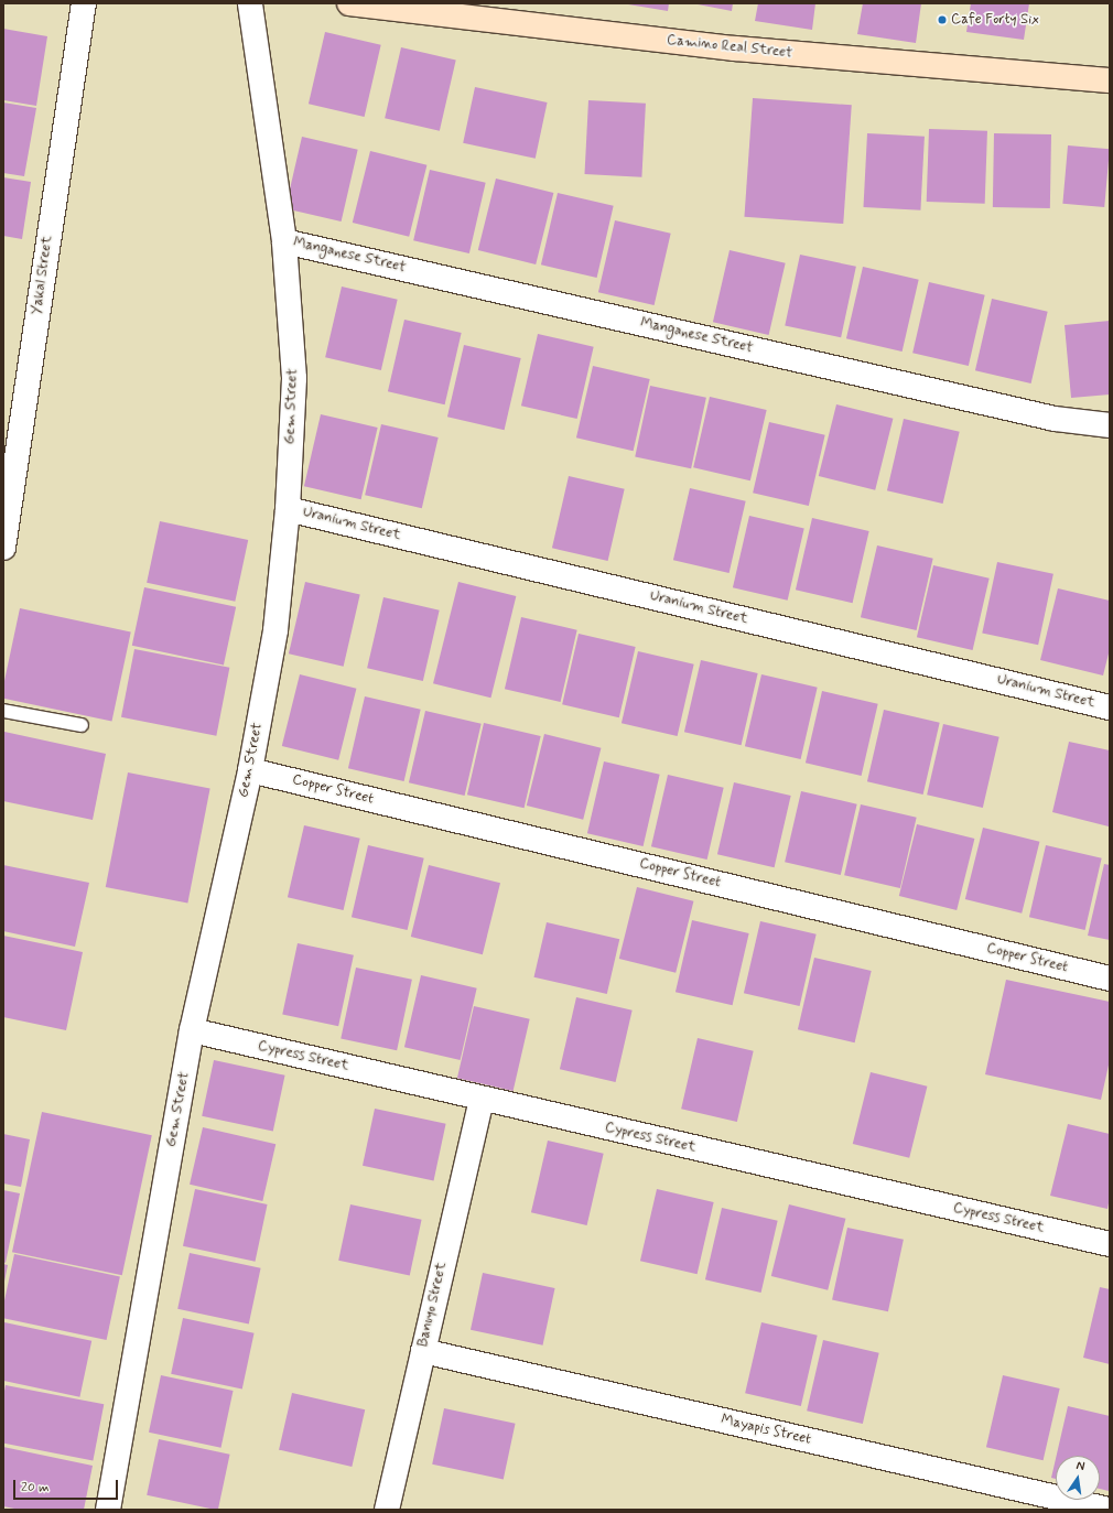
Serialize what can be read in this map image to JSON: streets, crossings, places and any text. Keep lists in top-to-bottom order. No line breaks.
{"streets":{"street":["Camino Real Street","Manganese Street","Yakal Street","Gem Street","Uranium Street","Copper Street","Cypress Street","Banuyo Street","Mayapis Street"]},"crossings":[["Manganese Street","Gem Street"],["Gem Street","Uranium Street"],["Gem Street","Copper Street"],["Gem Street","Cypress Street"],["Cypress Street","Banuyo Street"],["Banuyo Street","Mayapis Street"]],"places":["Cafe Forty Six"],"scale_bar":"20 m","north":"top"}
